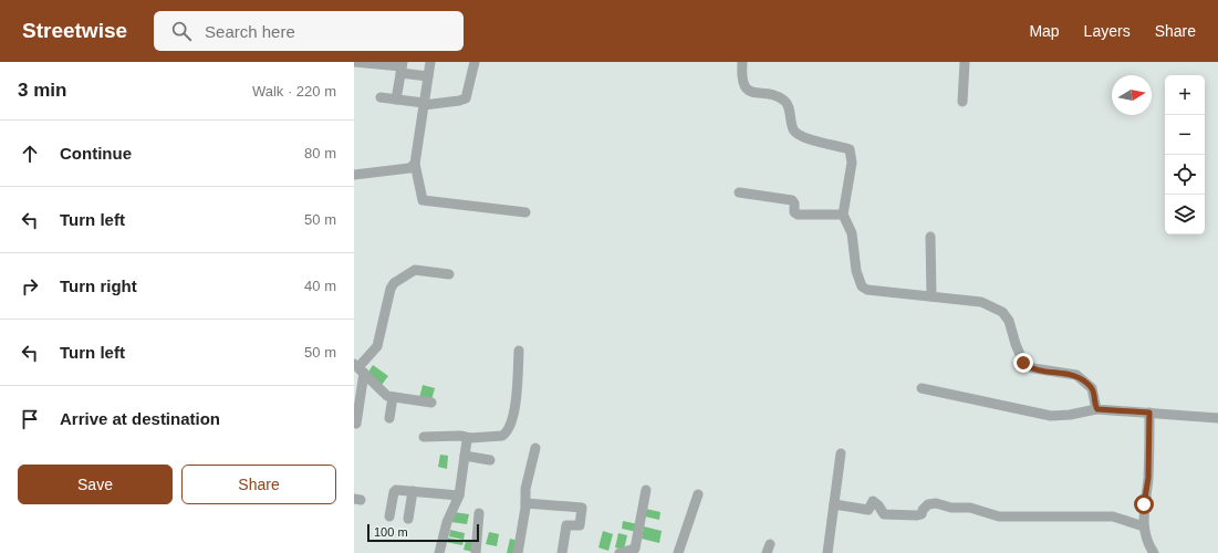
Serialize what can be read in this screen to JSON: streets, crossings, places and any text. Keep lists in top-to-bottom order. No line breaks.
{"scale_bar":"100 m","north":"right","page":{"header":"Streetwise","search":"Search here","nav":["Map","Layers","Share"],"heading":["3 min","Walk · 220 m"],"map_buttons":["+","−"],"list":[["Continue","80 m"],["Turn left","50 m"],["Turn right","40 m"],["Turn left","50 m"],"Arrive at destination"],"buttons":["Save","Share"],"scale":"100 m"}}
